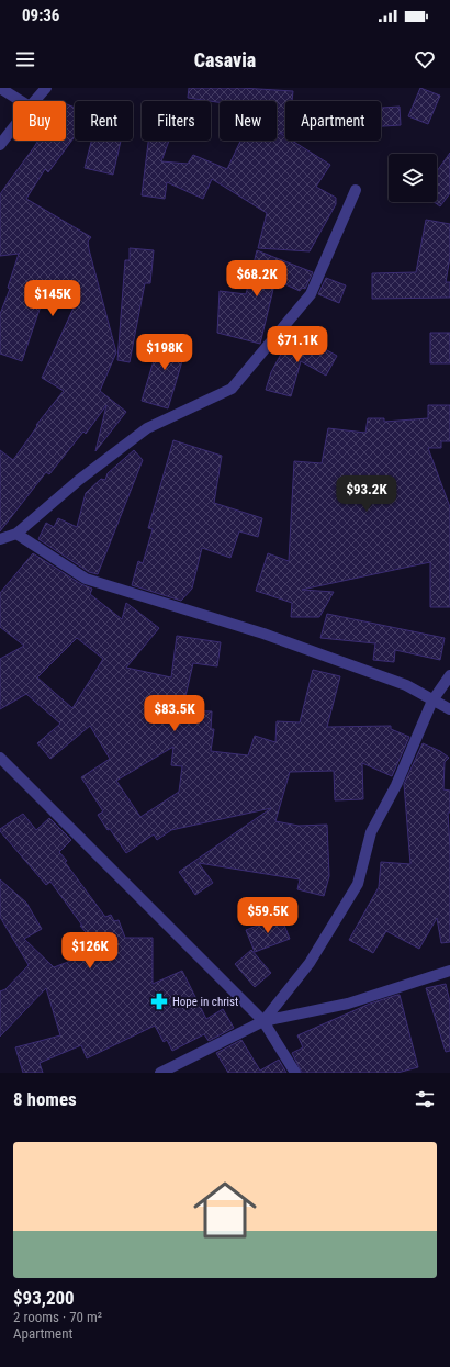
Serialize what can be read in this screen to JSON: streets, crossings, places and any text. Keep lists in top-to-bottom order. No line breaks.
{"places":{"pharmacy":["Hope in christ"]},"page":{"status":"09:36","header":"Casavia","chip":["Buy","Rent","Filters","New","Apartment"],"price":["$68.2K","$145K","$71.1K","$198K","$93.2K","$83.5K","$59.5K","$126K"],"heading":"8 homes","list":[{"name":"$93,200","note":"2 rooms · 70 m² · Apartment"}]}}
